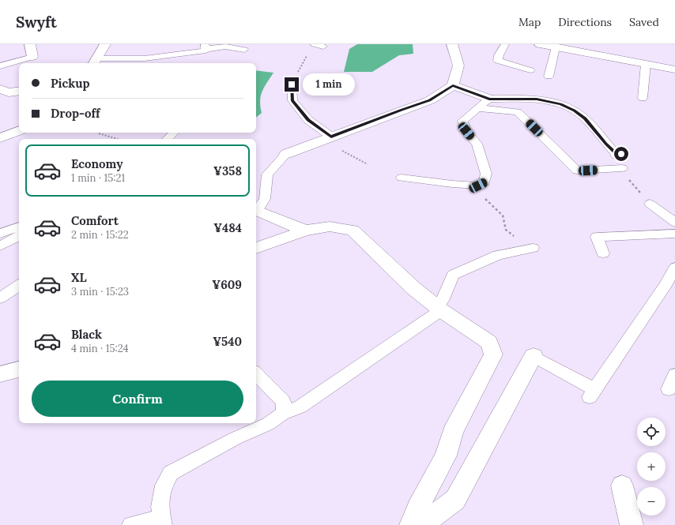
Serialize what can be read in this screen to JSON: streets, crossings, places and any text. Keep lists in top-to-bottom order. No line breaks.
{"page":{"header":"Swyft","nav":["Map","Directions","Saved"],"banner":["Pickup","Drop-off"],"bubble":"1 min","list":[{"name":"Economy","note":"1 min · 15:21","value":"¥358"},{"name":"Comfort","note":"2 min · 15:22","value":"¥484"},{"name":"XL","note":"3 min · 15:23","value":"¥609"},{"name":"Black","note":"4 min · 15:24","value":"¥540"}],"buttons":"Confirm","map_buttons":["+","−"]}}
